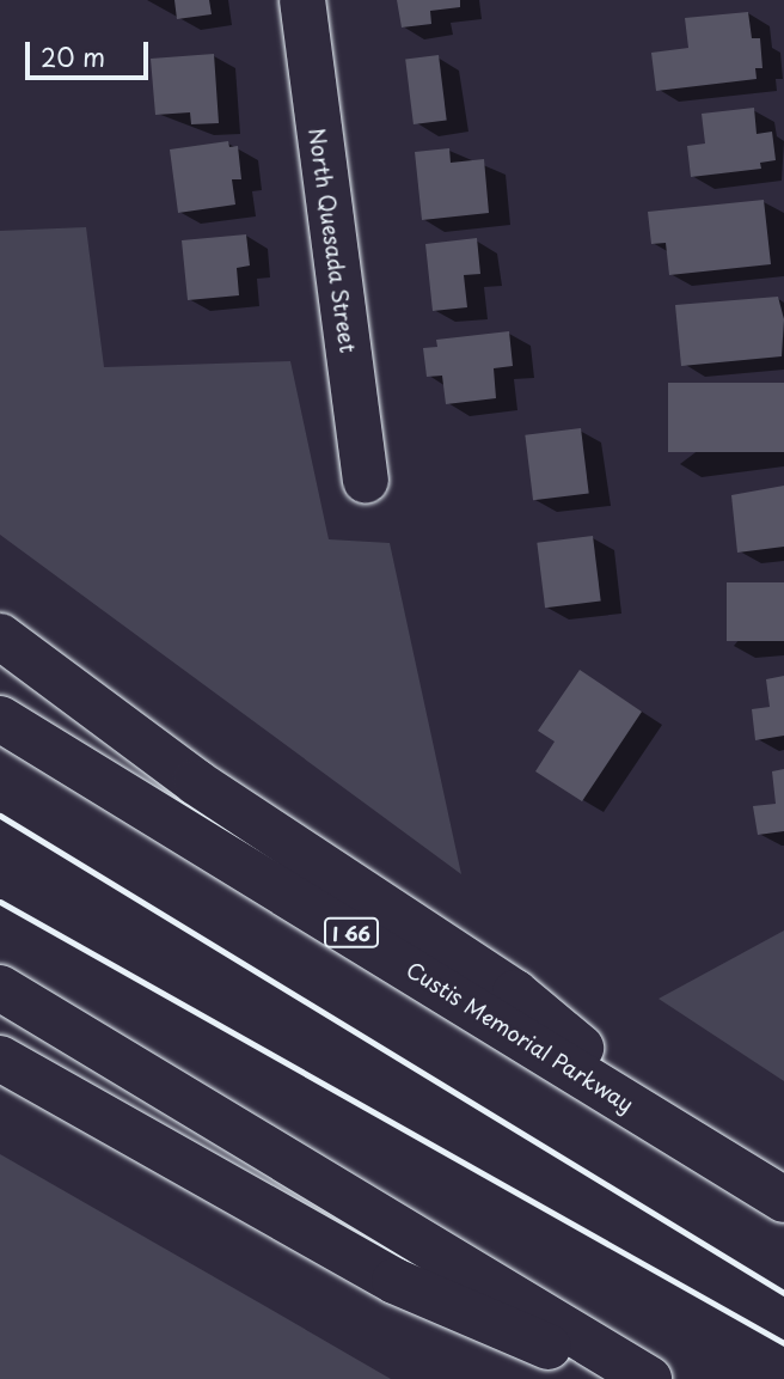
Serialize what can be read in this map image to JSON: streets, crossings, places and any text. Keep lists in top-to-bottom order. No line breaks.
{"streets":{"main road":["North Quesada Street","I 66","Custis Memorial Parkway"]},"scale_bar":"20 m"}
